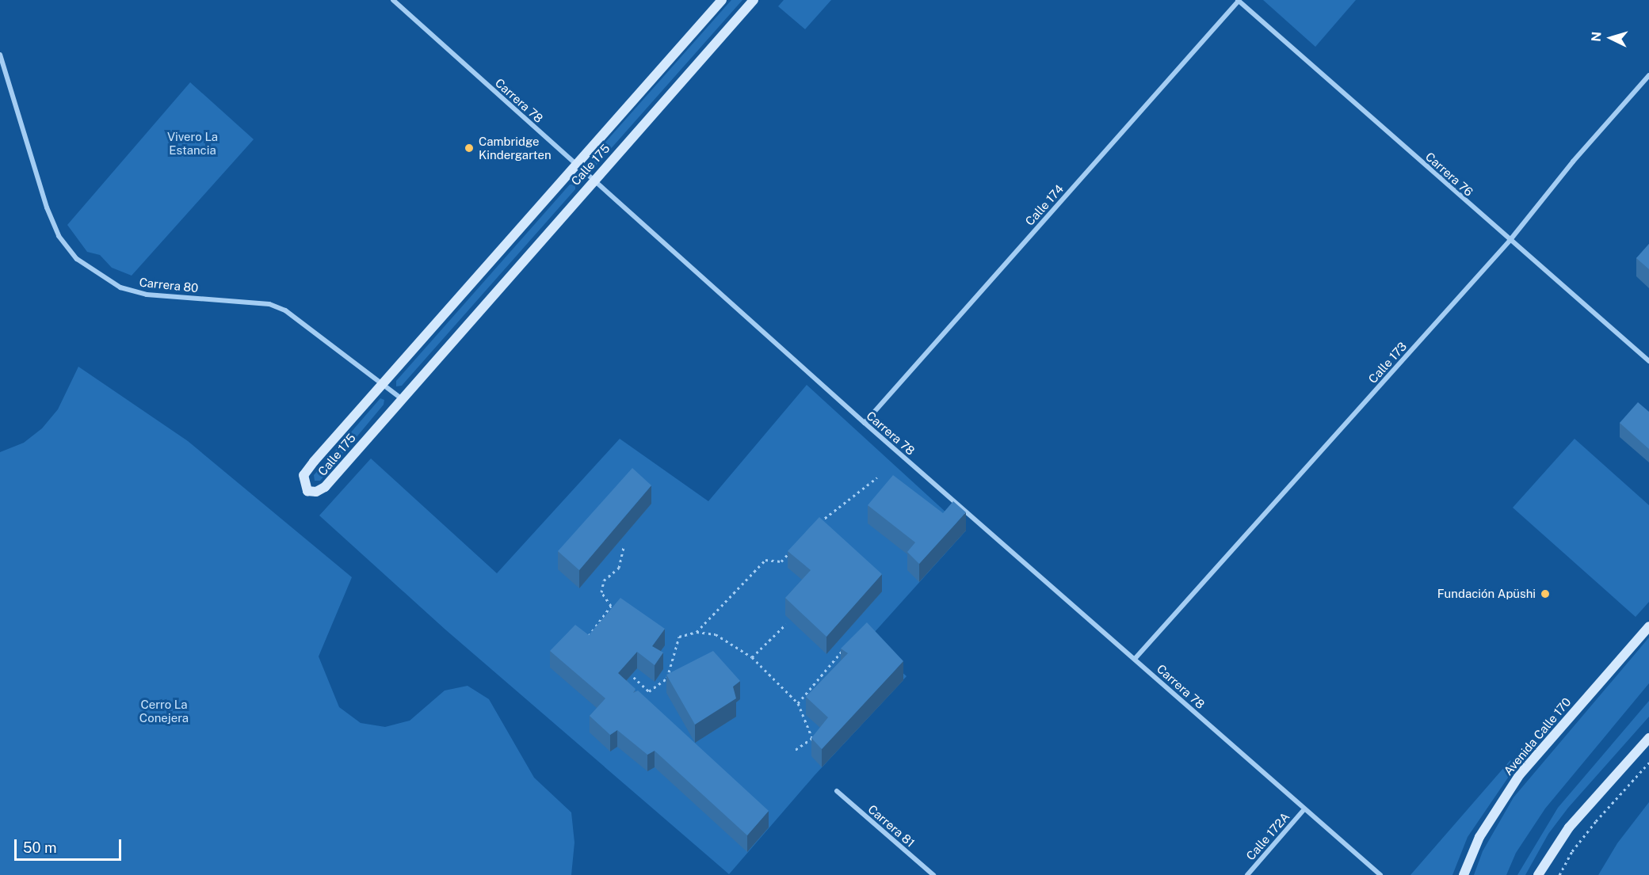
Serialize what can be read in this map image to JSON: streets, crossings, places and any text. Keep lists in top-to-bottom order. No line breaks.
{"streets":{"street":["Carrera 78","Calle 175","Carrera 76","Calle 174","Carrera 80","Calle 173","Avenida Calle 170","Carrera 81","Calle 172A"]},"crossings":[["Carrera 78","Calle 175"],["Carrera 78","Calle 174"],["Carrera 78","Calle 173"],["Carrera 78","Calle 172A"],["Calle 175","Carrera 80"],["Carrera 76","Calle 174"],["Carrera 76","Calle 173"]],"parks":["Vivero La Estancia","Cerro La Conejera"],"places":["Cambridge Kindergarten","Fundación Apüshi"],"scale_bar":"50 m","north":"left"}
